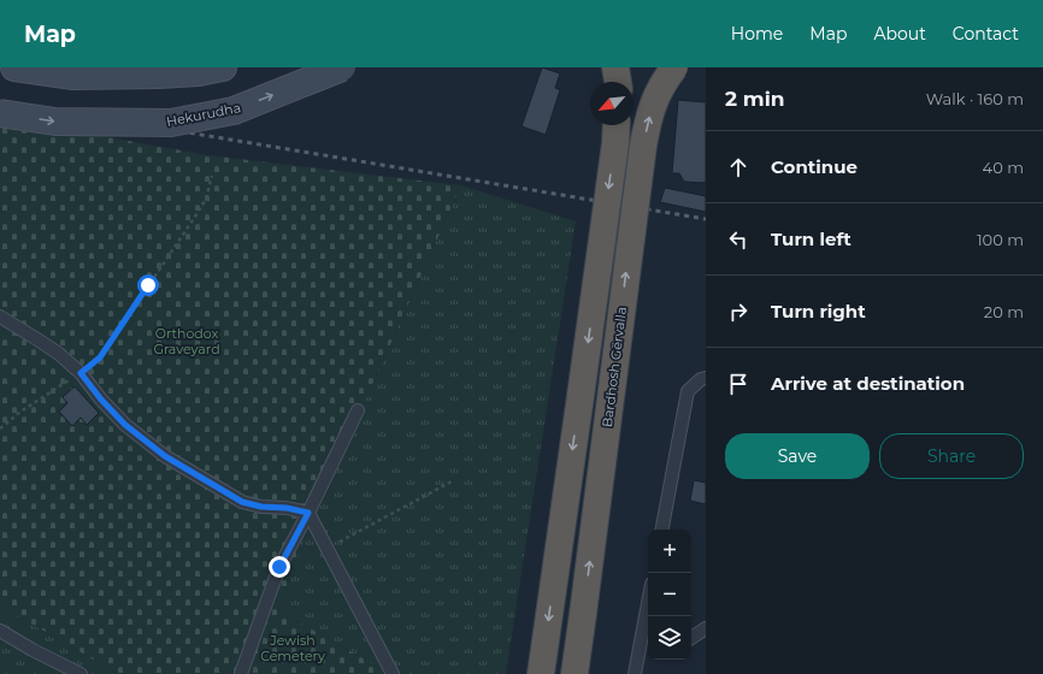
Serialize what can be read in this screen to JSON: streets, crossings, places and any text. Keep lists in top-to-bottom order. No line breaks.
{"streets":{"highway":["Bardhosh Gërvalla"],"main road":["Hekurudha"]},"parks":["Orthodox Graveyard","Jewish Cemetery"],"north":"bottom left","page":{"header":"Map","nav":["Home","Map","About","Contact"],"heading":["2 min","Walk · 160 m"],"list":[["Continue","40 m"],["Turn left","100 m"],["Turn right","20 m"],"Arrive at destination"],"buttons":["Save","Share"],"map_buttons":["+","−"]}}
